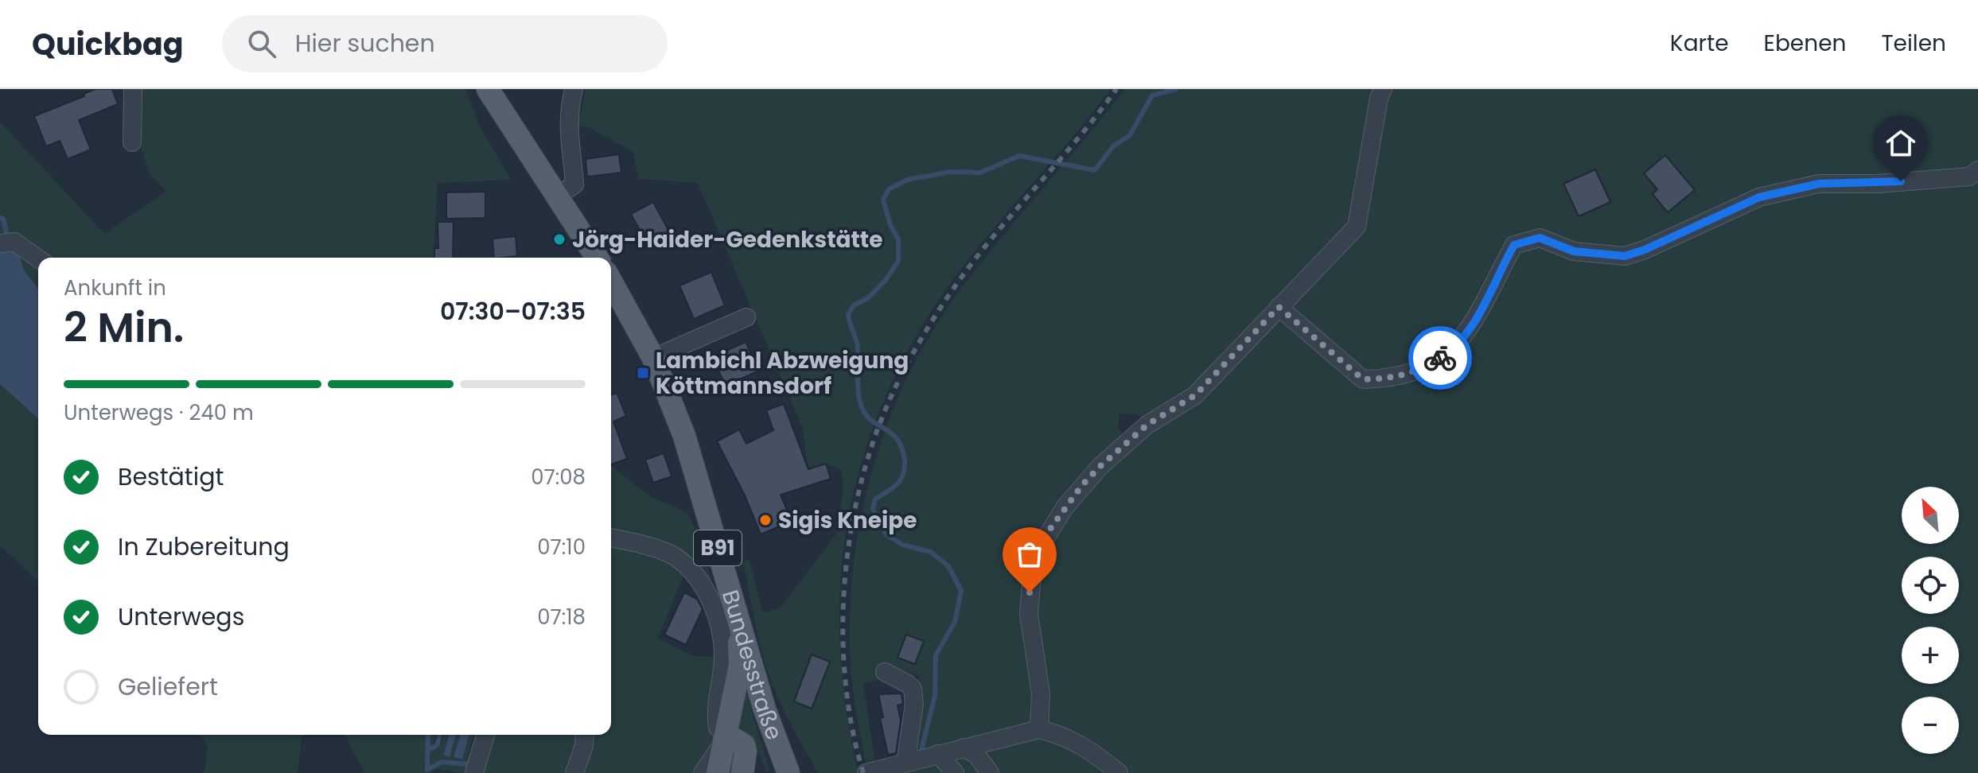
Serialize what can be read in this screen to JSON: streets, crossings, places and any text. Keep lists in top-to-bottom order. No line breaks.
{"streets":{"main road":["B91","Bundesstraße"]},"places":{"other":["Jörg-Haider-Gedenkstätte","Sigis Kneipe"],"transit":["Lambichl Abzweigung Köttmannsdorf"]},"north":"top left","page":{"header":"Quickbag","search":"Hier suchen","nav":["Karte","Ebenen","Teilen"],"heading":["2 Min.","Ankunft in","07:30–07:35"],"bar":"Unterwegs · 240 m","list":[["Bestätigt","07:08"],["In Zubereitung","07:10"],["Unterwegs","07:18"],"Geliefert"],"map_buttons":["+","−"]}}
